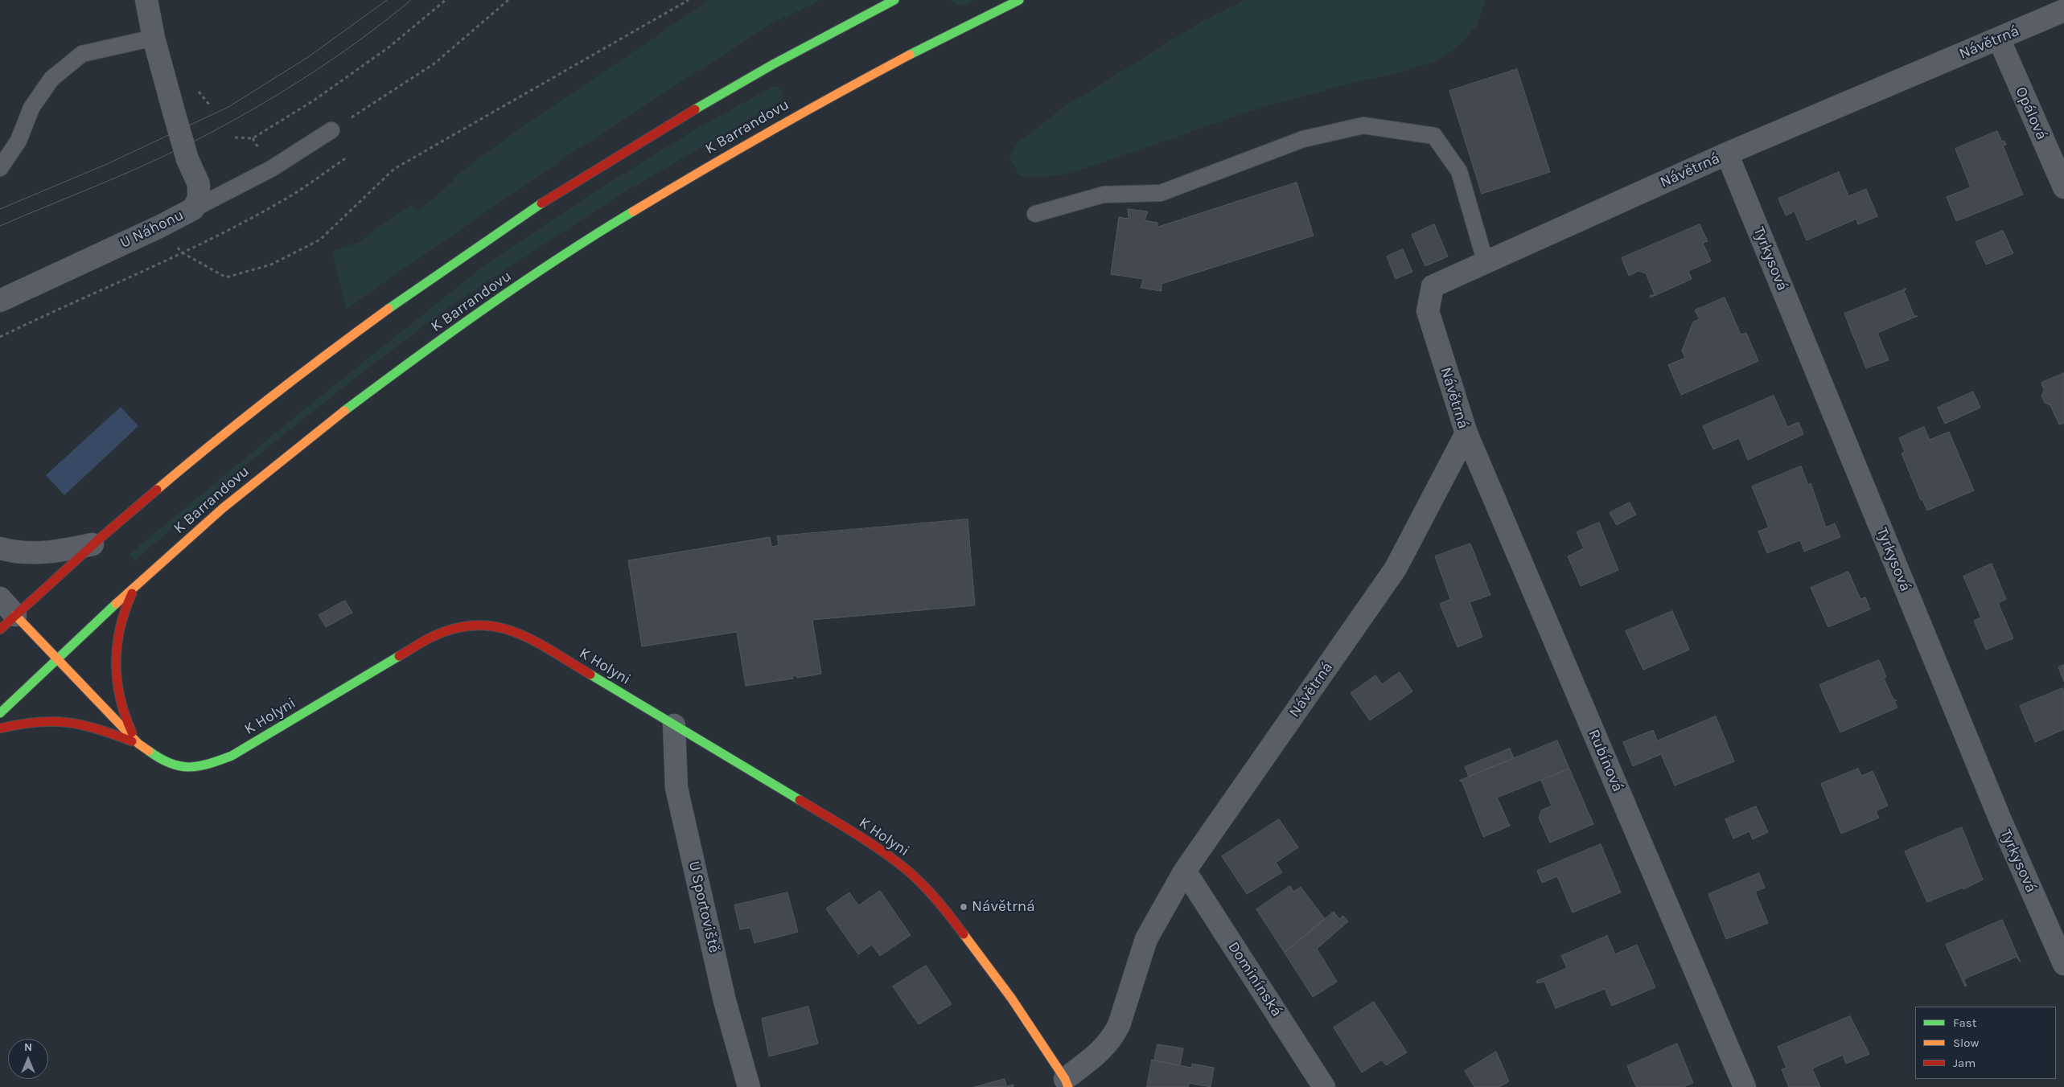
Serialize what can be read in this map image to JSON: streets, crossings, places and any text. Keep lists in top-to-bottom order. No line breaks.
{"streets":{"main road":["K Barrandovu","K Holyni"],"street":["Návětrná","Opálová","U Náhonu","Tyrkysová","Rubínová","U Sportoviště","Dominínská"]},"crossings":[["Návětrná","Opálová"],["Návětrná","Tyrkysová"],["Návětrná","K Holyni"],["Návětrná","Rubínová"],["Návětrná","Dominínská"],["K Barrandovu","K Holyni"],["K Holyni","U Sportoviště"]],"places":["Návětrná"],"legend":["Fast","Slow","Jam"],"north":"top"}
